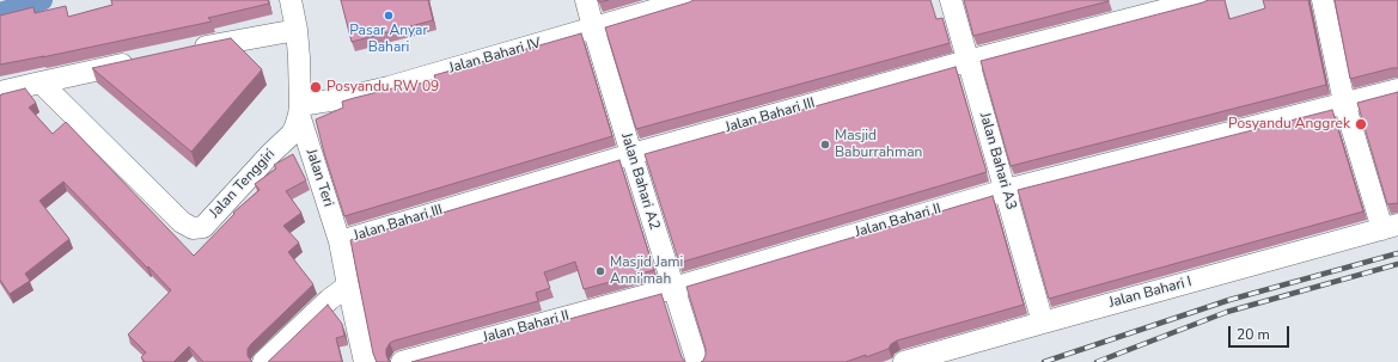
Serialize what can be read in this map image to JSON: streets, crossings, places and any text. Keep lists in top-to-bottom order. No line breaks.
{"streets":{"street":["Jalan Bahari IV","Jalan Bahari III","Jalan Bahari A3","Jalan Teri","Jalan Bahari A2","Jalan Tenggiri","Jalan Bahari II","Jalan Bahari I"]},"crossings":[["Jalan Bahari IV","Jalan Teri"],["Jalan Bahari IV","Jalan Bahari A2"],["Jalan Bahari IV","Jalan Tenggiri"],["Jalan Bahari III","Jalan Bahari A3"],["Jalan Bahari III","Jalan Teri"],["Jalan Bahari III","Jalan Bahari A2"],["Jalan Bahari A3","Jalan Bahari II"],["Jalan Bahari A3","Jalan Bahari I"],["Jalan Teri","Jalan Tenggiri"],["Jalan Bahari A2","Jalan Bahari II"]],"places":["Pasar Anyar Bahari","Posyandu RW 09","Posyandu Anggrek","Masjid Baburrahman","Masjid Jami Anni'mah"],"scale_bar":"20 m"}
